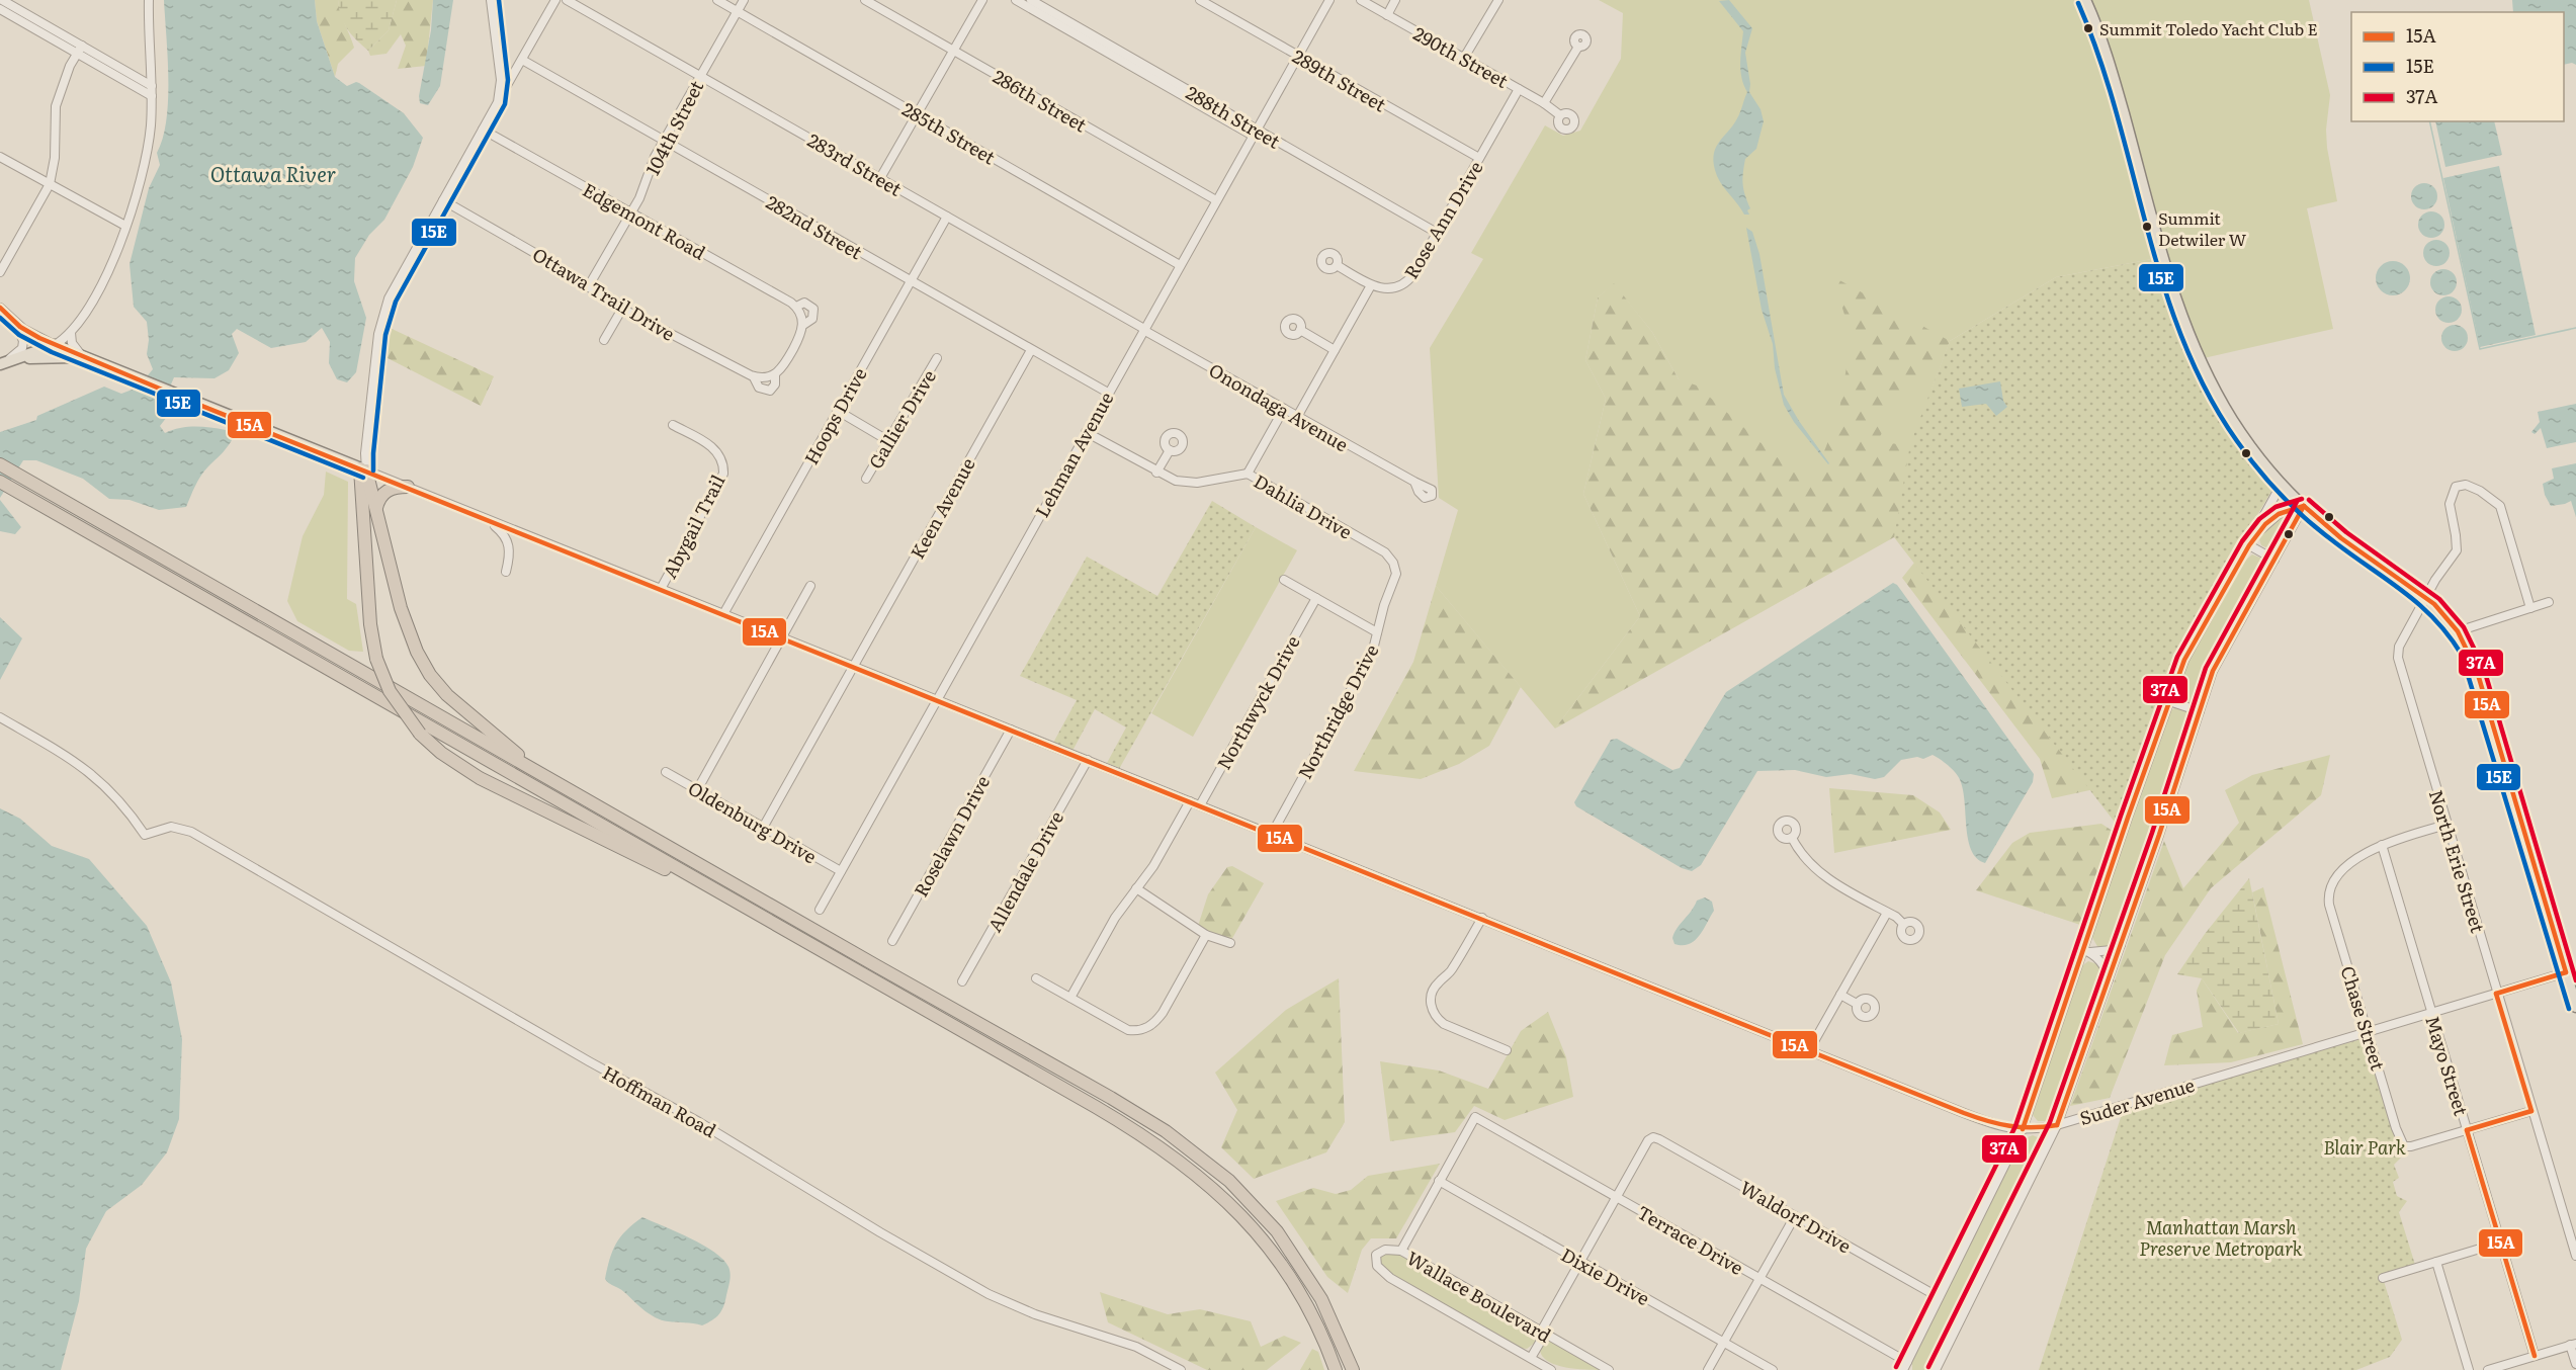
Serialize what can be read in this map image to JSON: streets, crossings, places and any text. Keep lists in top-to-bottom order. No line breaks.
{"streets":{"main road":["Suder Avenue"],"street":["290th Street","289th Street","286th Street","288th Street","104th Street","285th Street","283rd Street","Rose Ann Drive","Edgemont Road","282nd Street","Ottawa Trail Drive","Onondaga Avenue","Hoops Drive","Gallier Drive","Lehman Avenue","Dahlia Drive","Keen Avenue","Abygail Trail","Northwyck Drive","Northridge Drive","Oldenburg Drive","Roselawn Drive","North Erie Street","Allendale Drive","Chase Street","Mayo Street","Hoffman Road","Waldorf Drive","Terrace Drive","Dixie Drive","Wallace Boulevard"]},"crossings":[["290th Street","Rose Ann Drive"],["289th Street","Rose Ann Drive"],["289th Street","Lehman Avenue"],["286th Street","Lehman Avenue"],["288th Street","Rose Ann Drive"],["288th Street","Lehman Avenue"],["104th Street","285th Street"],["104th Street","283rd Street"],["104th Street","Edgemont Road"],["104th Street","282nd Street"],["104th Street","Ottawa Trail Drive"],["285th Street","Lehman Avenue"],["283rd Street","Onondaga Avenue"],["283rd Street","Hoops Drive"],["283rd Street","Lehman Avenue"],["282nd Street","Hoops Drive"],["282nd Street","Lehman Avenue"],["282nd Street","Keen Avenue"],["Onondaga Avenue","Lehman Avenue"],["Hoops Drive","Suder Avenue"],["Lehman Avenue","Dahlia Drive"],["Lehman Avenue","Oldenburg Drive"],["Lehman Avenue","Suder Avenue"],["Dahlia Drive","Northridge Drive"],["Keen Avenue","Oldenburg Drive"],["Keen Avenue","Suder Avenue"],["Abygail Trail","Suder Avenue"],["Northwyck Drive","Suder Avenue"],["Northridge Drive","Suder Avenue"],["Roselawn Drive","Suder Avenue"],["North Erie Street","Suder Avenue"],["Allendale Drive","Suder Avenue"],["Chase Street","Mayo Street"],["Chase Street","Suder Avenue"],["Mayo Street","Suder Avenue"],["Waldorf Drive","Terrace Drive"],["Terrace Drive","Dixie Drive"]],"water":["Ottawa River"],"parks":["Blair Park","Manhattan Marsh Preserve Metropark"],"places":["Summit Toledo Yacht Club E","Summit Detwiler W"],"lines":["transit line 15E","transit line 15A","transit line 37A"],"legend":["15A","15E","37A"]}
